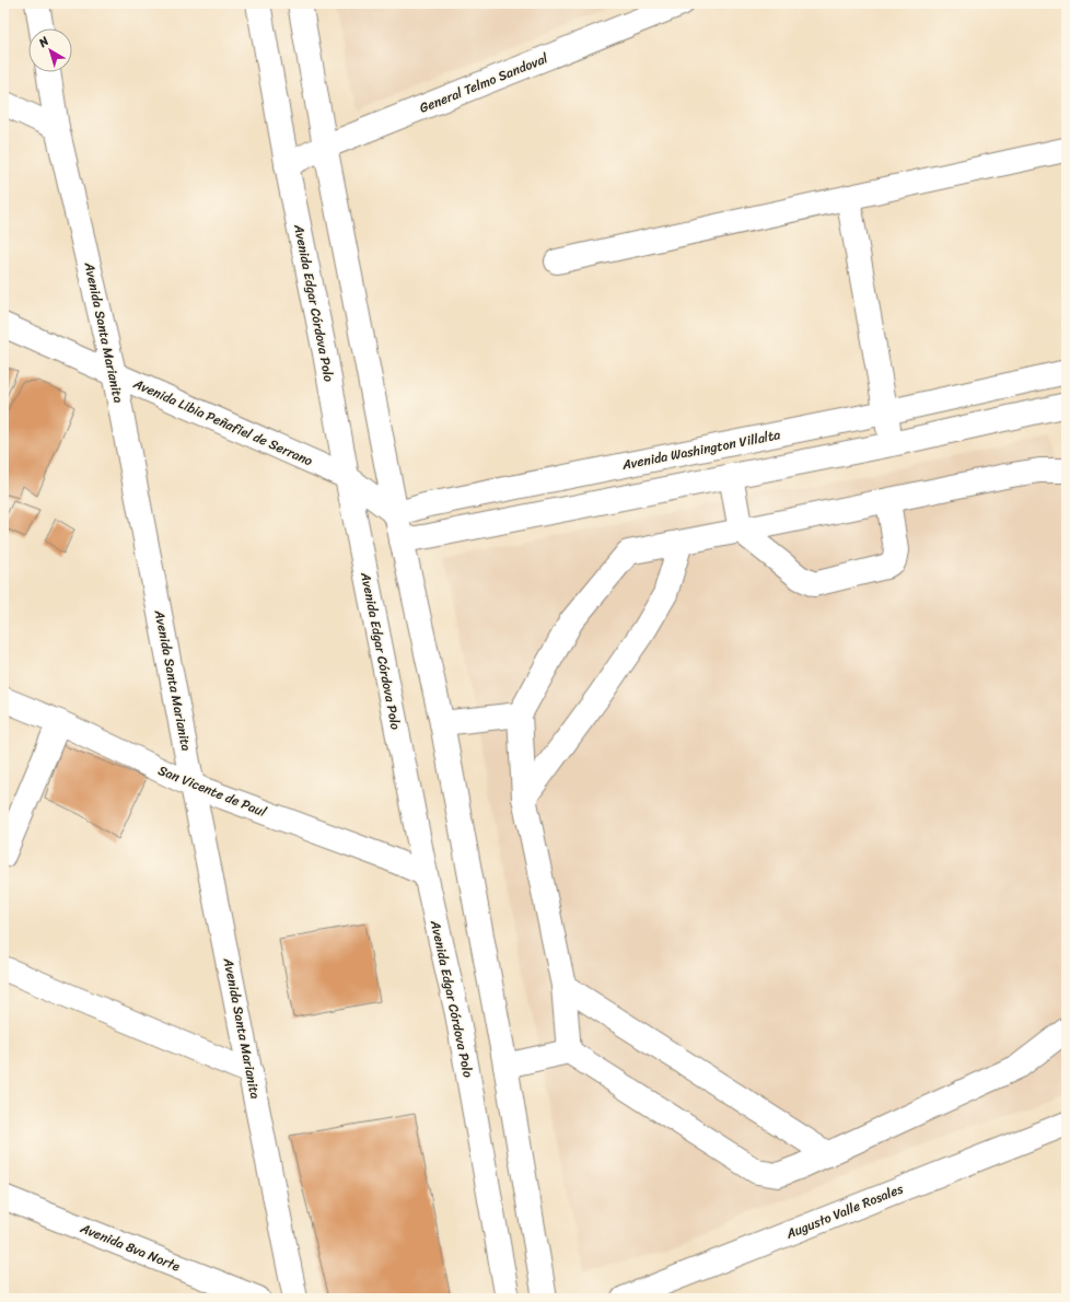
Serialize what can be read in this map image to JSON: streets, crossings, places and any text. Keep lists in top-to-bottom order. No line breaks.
{"streets":{"street":["General Telmo Sandoval","Avenida Edgar Córdova Polo","Avenida Santa Marianita","Avenida Libia Peñafiel de Serrano","Avenida Washington Villalta","San Vicente de Paul","Augusto Valle Rosales","Avenida 8va Norte"]},"crossings":[["General Telmo Sandoval","Avenida Edgar Córdova Polo"],["Avenida Edgar Córdova Polo","Avenida Libia Peñafiel de Serrano"],["Avenida Edgar Córdova Polo","San Vicente de Paul"],["Avenida Santa Marianita","Avenida Libia Peñafiel de Serrano"],["Avenida Santa Marianita","San Vicente de Paul"]],"north":"top left"}
